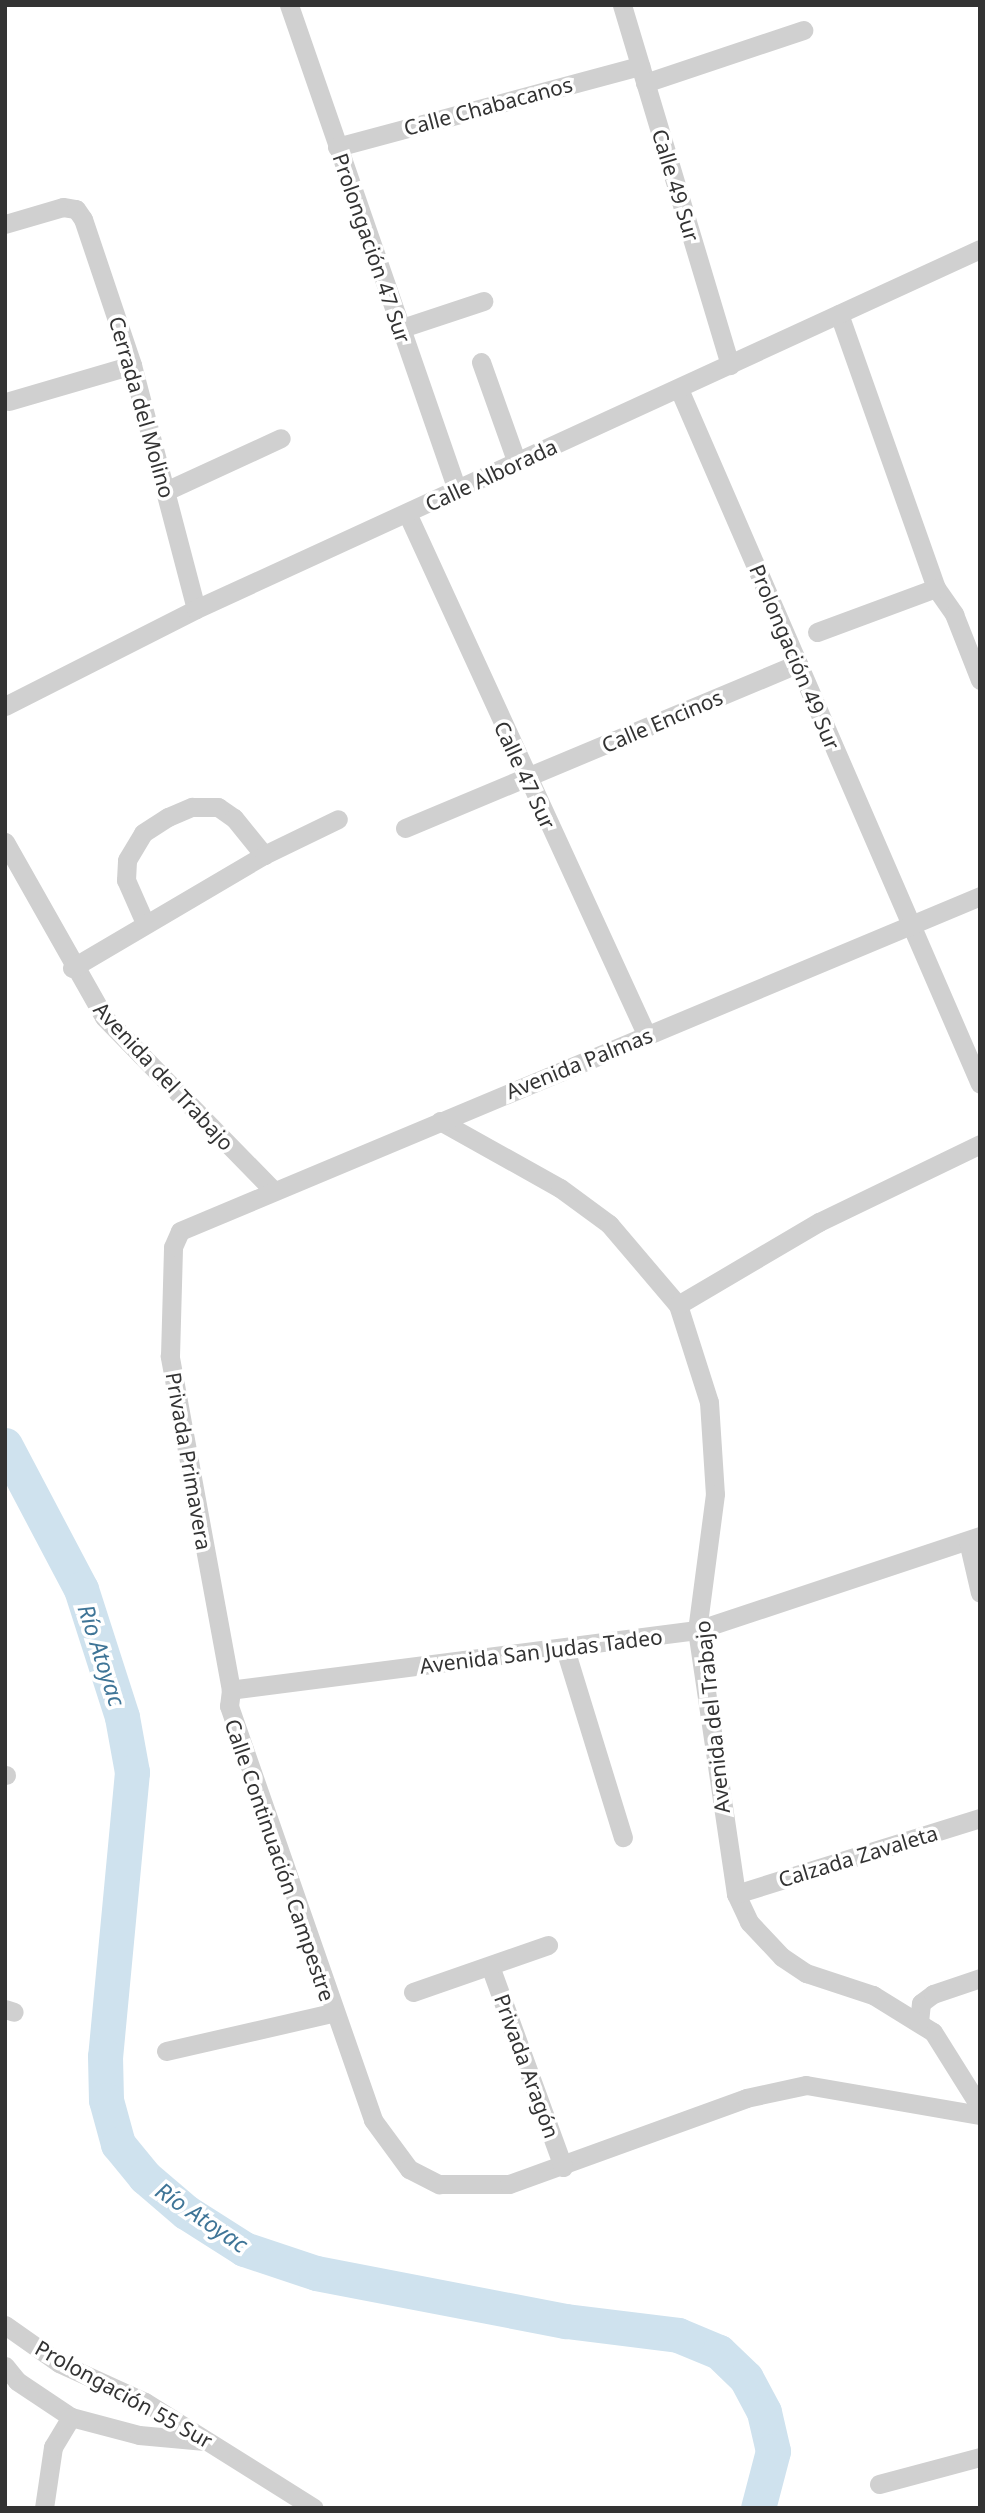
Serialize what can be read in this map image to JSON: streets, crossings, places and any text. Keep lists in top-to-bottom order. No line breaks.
{"streets":{"street":["Calle Chabacanos","Calle 49 Sur","Prolongación 47 Sur","Cerrada del Molino","Calle Alborada","Prolongación 49 Sur","Calle Encinos","Calle 47 Sur","Avenida Palmas","Avenida del Trabajo","Privada Primavera","Avenida San Judas Tadeo","Calzada Zavaleta","Calle Continuación Campestre","Privada Aragón","Prolongación 55 Sur"]},"crossings":[["Calle Chabacanos","Calle 49 Sur"],["Calle Chabacanos","Prolongación 47 Sur"],["Calle 49 Sur","Calle Alborada"],["Prolongación 47 Sur","Calle Alborada"],["Cerrada del Molino","Calle Alborada"],["Calle Alborada","Prolongación 49 Sur"],["Calle Alborada","Calle 47 Sur"],["Prolongación 49 Sur","Calle Encinos"],["Prolongación 49 Sur","Avenida Palmas"],["Calle Encinos","Calle 47 Sur"],["Calle 47 Sur","Avenida Palmas"],["Avenida Palmas","Avenida del Trabajo"],["Avenida Palmas","Privada Primavera"],["Avenida del Trabajo","Avenida San Judas Tadeo"],["Avenida del Trabajo","Calzada Zavaleta"],["Privada Primavera","Avenida San Judas Tadeo"],["Privada Primavera","Calle Continuación Campestre"],["Avenida San Judas Tadeo","Calle Continuación Campestre"],["Calle Continuación Campestre","Privada Aragón"]],"water":["Río Atoyac"]}
